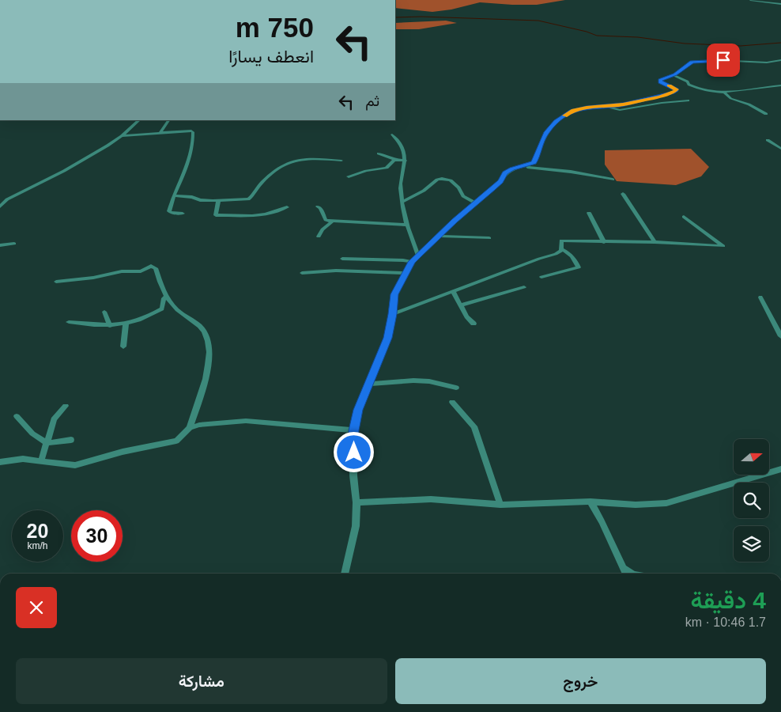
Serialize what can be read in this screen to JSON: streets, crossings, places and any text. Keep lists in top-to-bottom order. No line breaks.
{"north":"right","page":{"turn":["750 m","انعطف يسارًا"],"then":"ثم","speed":"20 km/h","limit":"30","heading":["4 دقيقة","1.7 km · 10:46"],"buttons":["خروج","مشاركة"]}}
